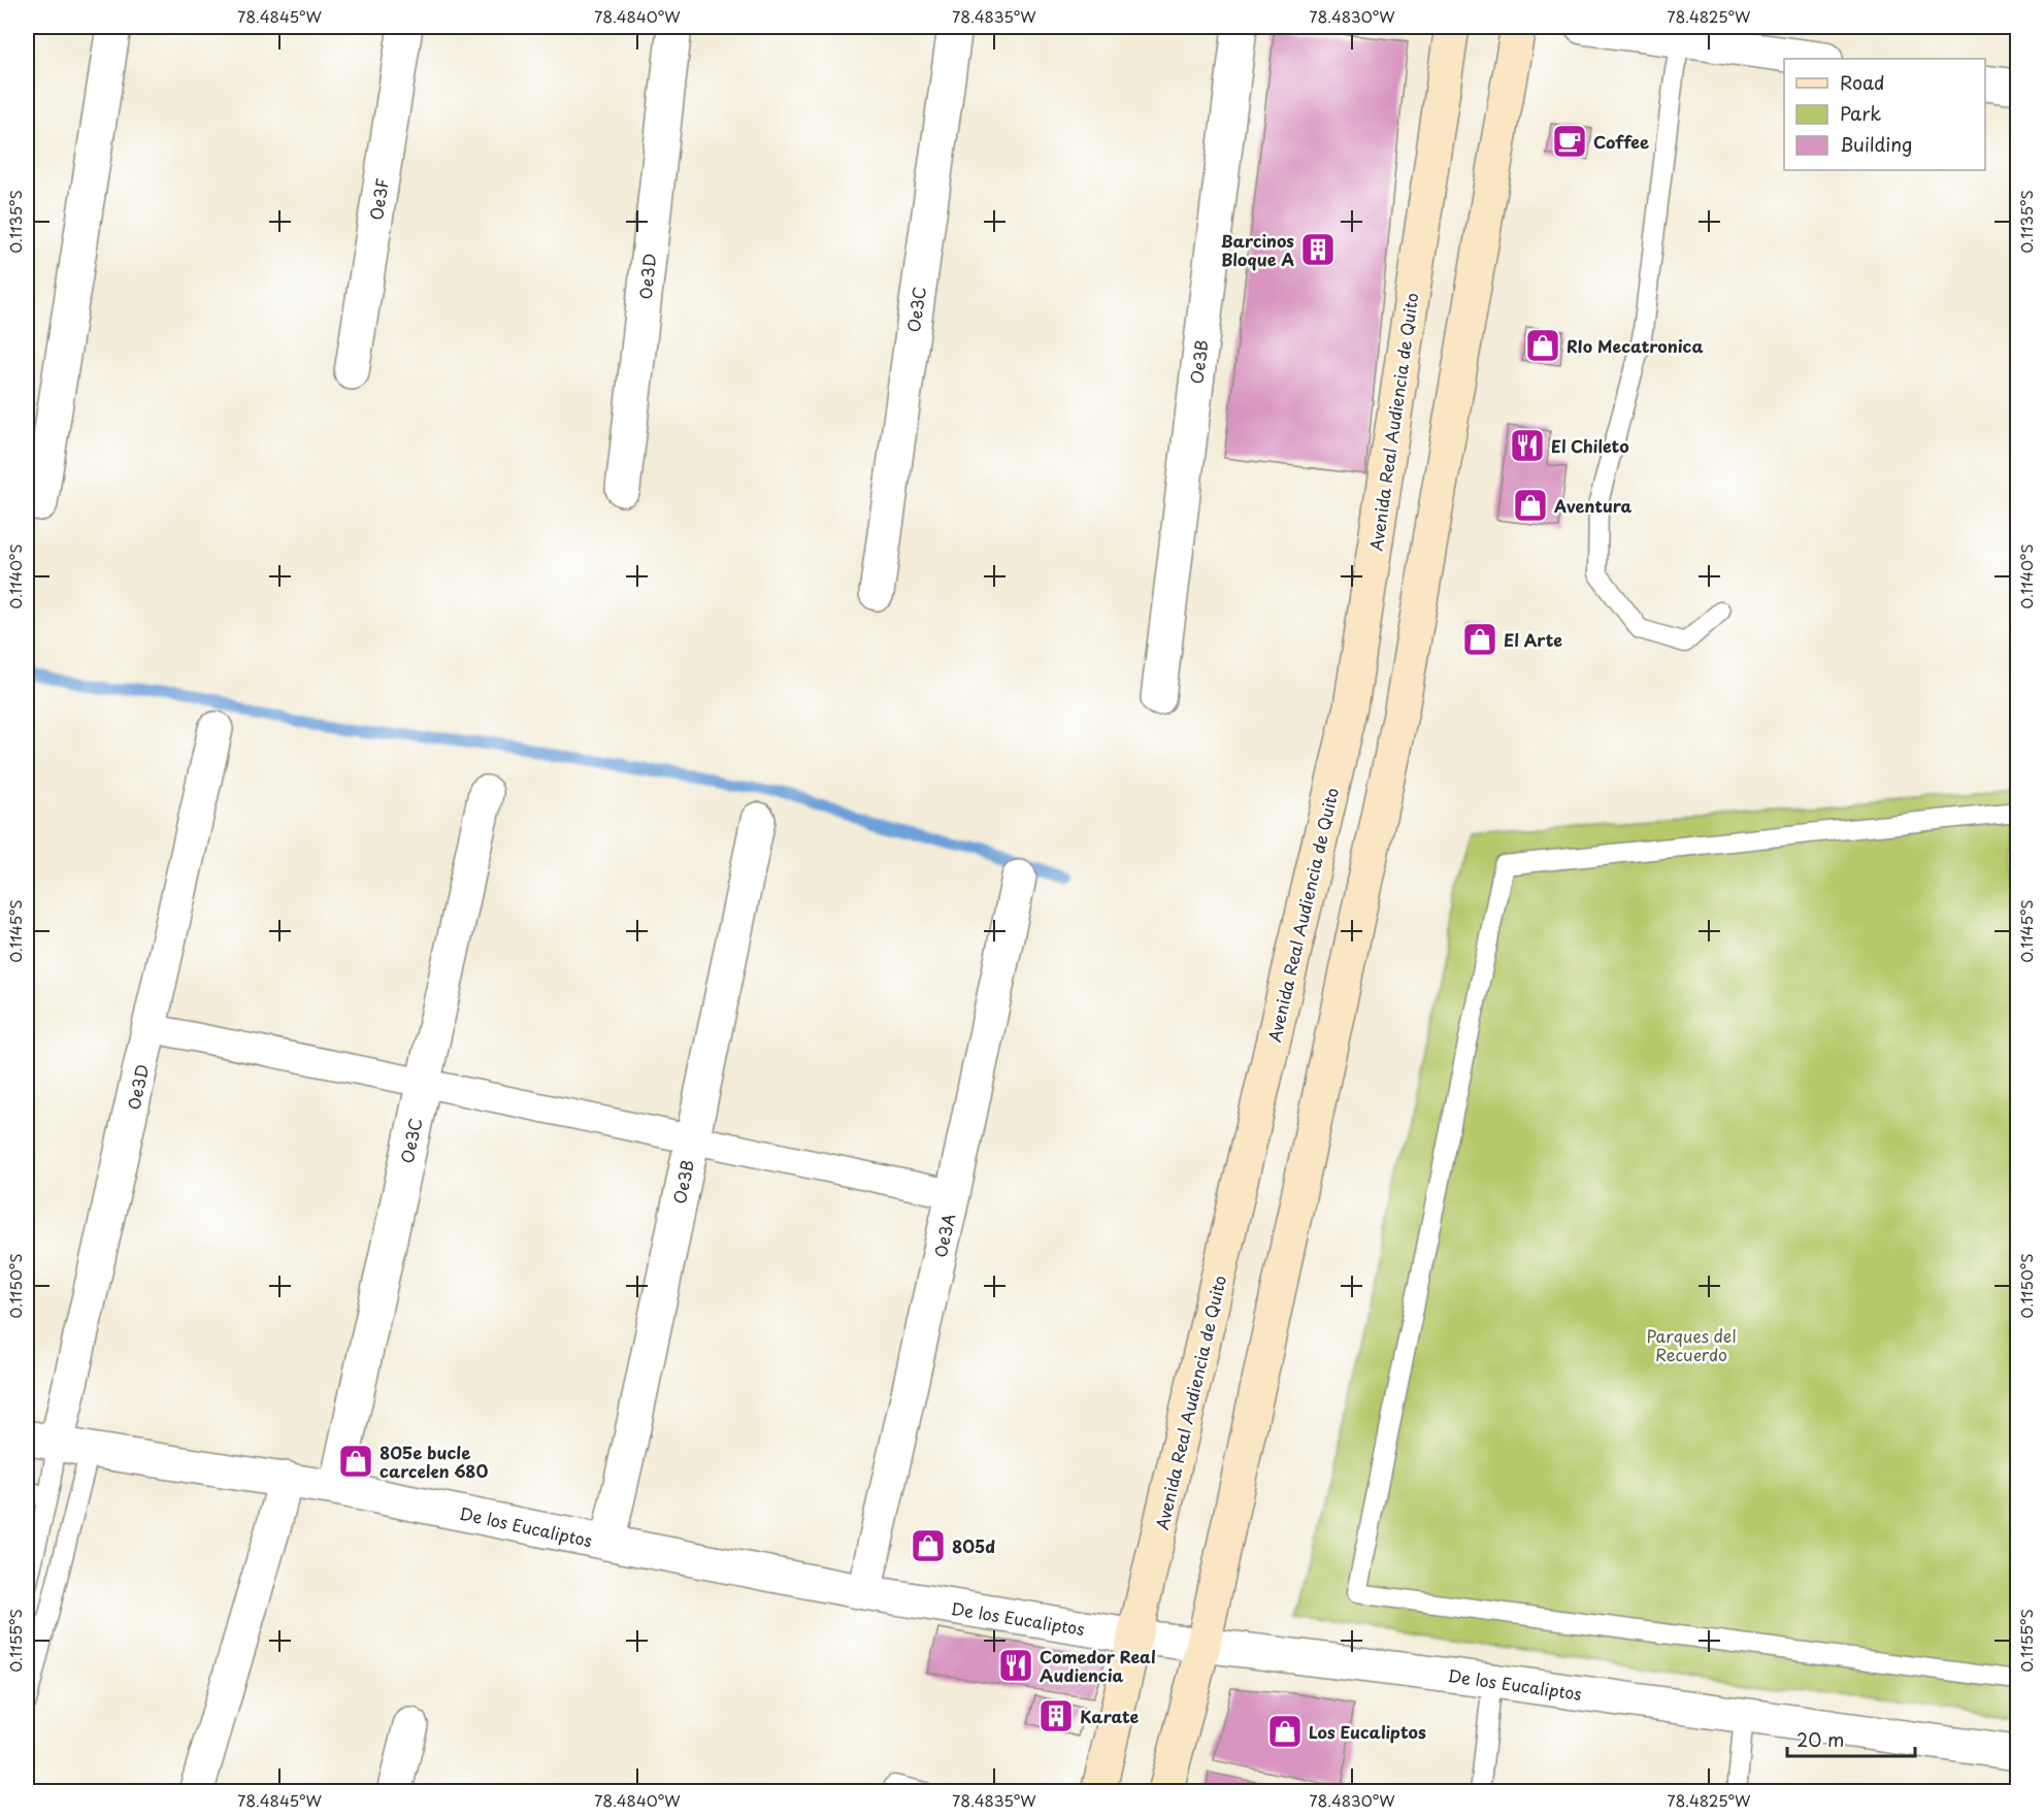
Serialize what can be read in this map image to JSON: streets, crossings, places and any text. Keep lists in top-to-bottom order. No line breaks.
{"streets":{"main road":["Avenida Real Audiencia de Quito"],"street":["Oe3F","Oe3D","Oe3C","Oe3B","Oe3A","De los Eucaliptos"]},"crossings":[["Oe3D","De los Eucaliptos"],["Oe3C","De los Eucaliptos"],["Oe3B","De los Eucaliptos"],["Avenida Real Audiencia de Quito","De los Eucaliptos"],["Oe3A","De los Eucaliptos"]],"parks":["Parques del Recuerdo"],"places":{"cafe":["Coffee"],"building":["Barcinos Bloque A","Karate"],"shop":["RIo Mecatronica","Aventura","El Arte","805e bucle carcelen 680","805d","Los Eucaliptos"],"restaurant":["El Chileto","Comedor Real Audiencia"]},"legend":["Road","Park","Building"],"scale_bar":"20 m","coordinates":["78.4845°W","78.4840°W","78.4835°W","78.4830°W","78.4825°W","0.1135°S","0.1140°S","0.1145°S","0.1150°S","0.1155°S"]}
